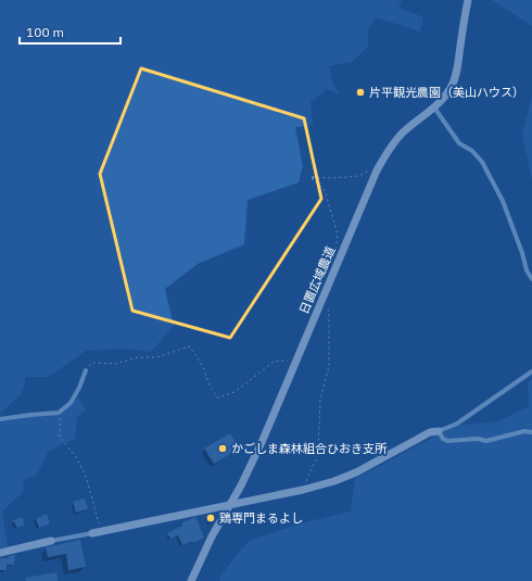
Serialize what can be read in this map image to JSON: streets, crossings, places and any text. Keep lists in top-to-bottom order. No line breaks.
{"streets":{"street":["日置広域農道"]},"places":["片平観光農園（美山ハウス）","かごしま森林組合ひおき支所","鶏専門まるよし"],"scale_bar":"100 m"}
